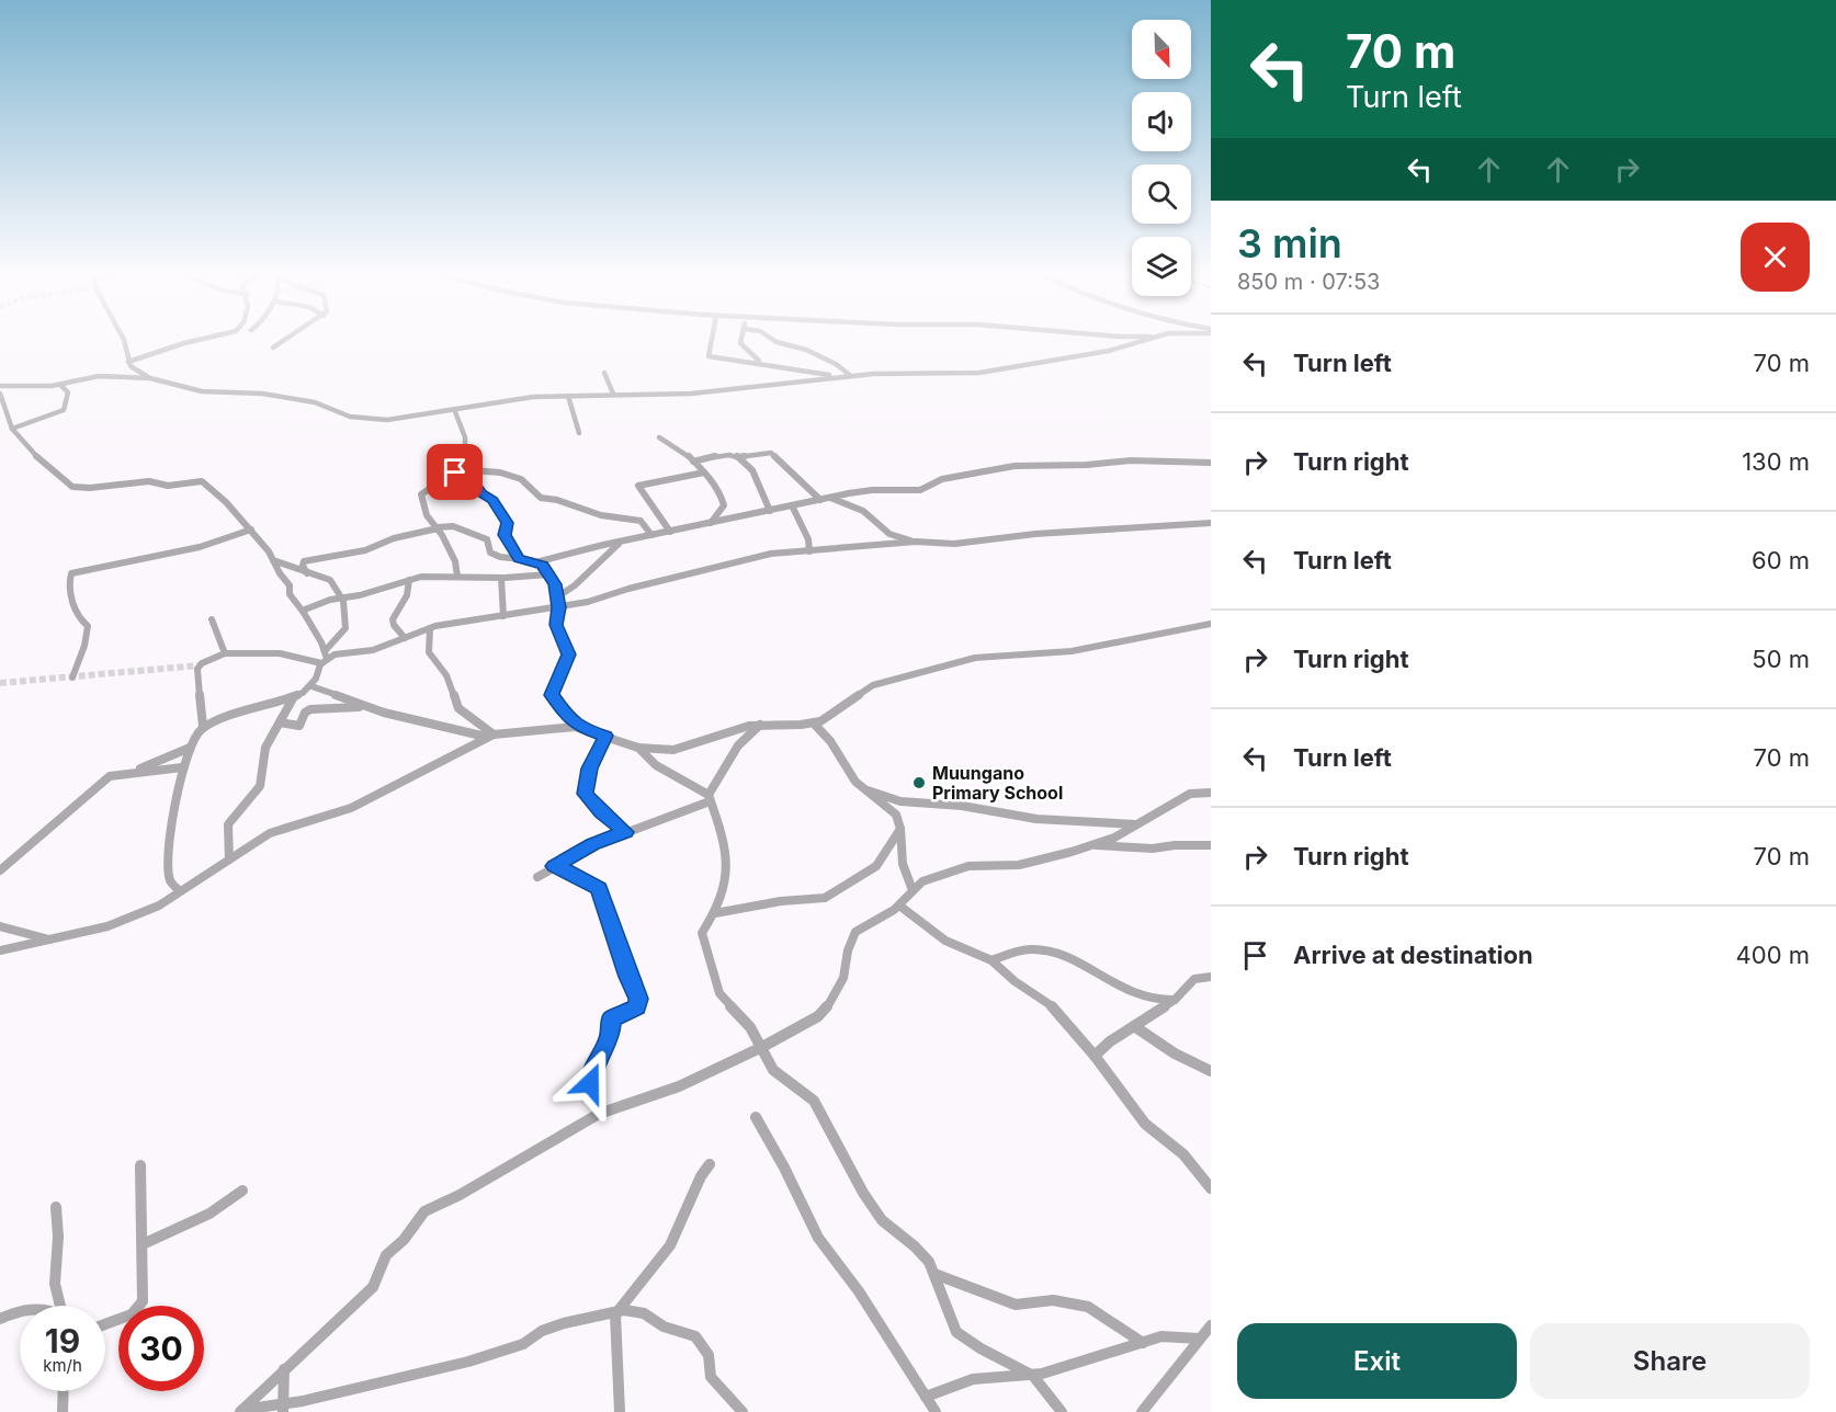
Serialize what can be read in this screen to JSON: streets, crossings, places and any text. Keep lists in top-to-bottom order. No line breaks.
{"places":["Muungano Primary School"],"north":"bottom right","page":{"turn":["70 m","Turn left"],"heading":["3 min","850 m · 07:53"],"list":[{"name":"Turn left","value":"70 m"},{"name":"Turn right","value":"130 m"},{"name":"Turn left","value":"60 m"},{"name":"Turn right","value":"50 m"},{"name":"Turn left","value":"70 m"},{"name":"Turn right","value":"70 m"},{"name":"Arrive at destination","value":"400 m"}],"speed":"19 km/h","limit":"30","buttons":["Exit","Share"]}}
